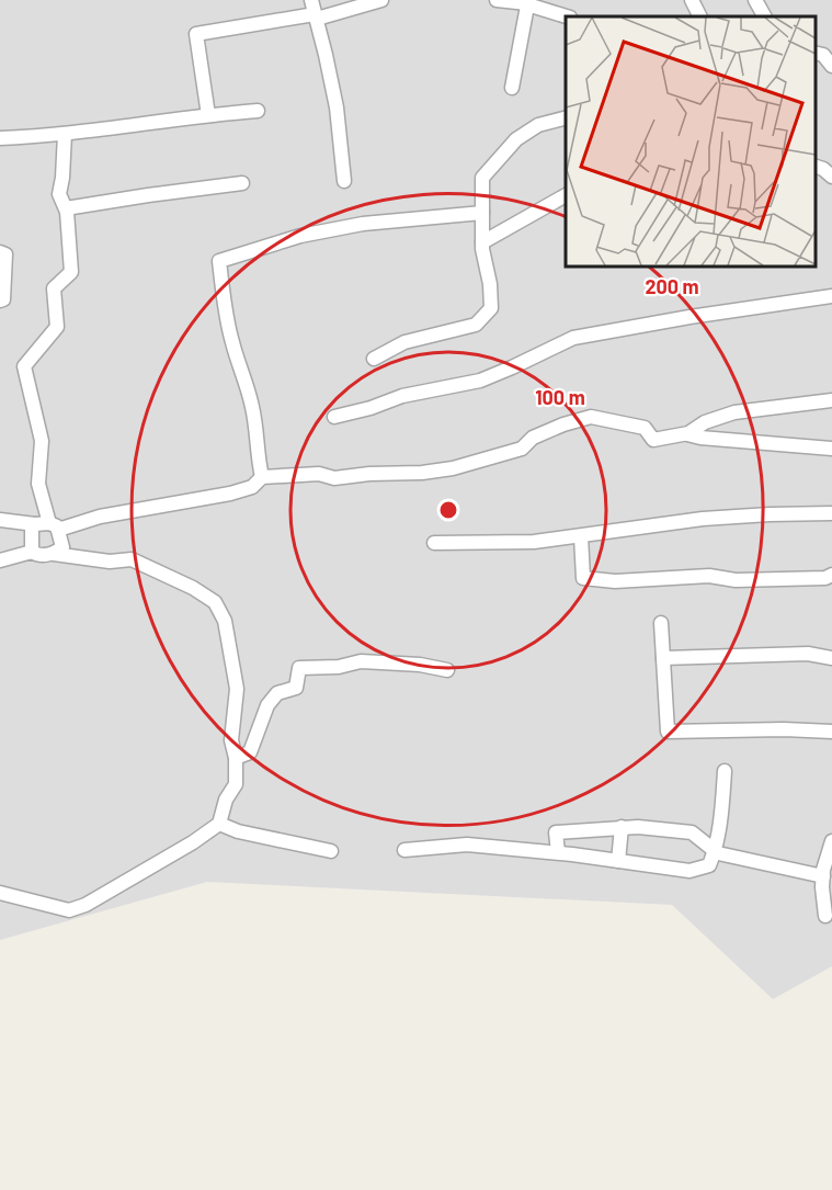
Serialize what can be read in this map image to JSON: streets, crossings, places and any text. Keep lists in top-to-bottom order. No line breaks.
{"rings":["200 m","100 m"]}
